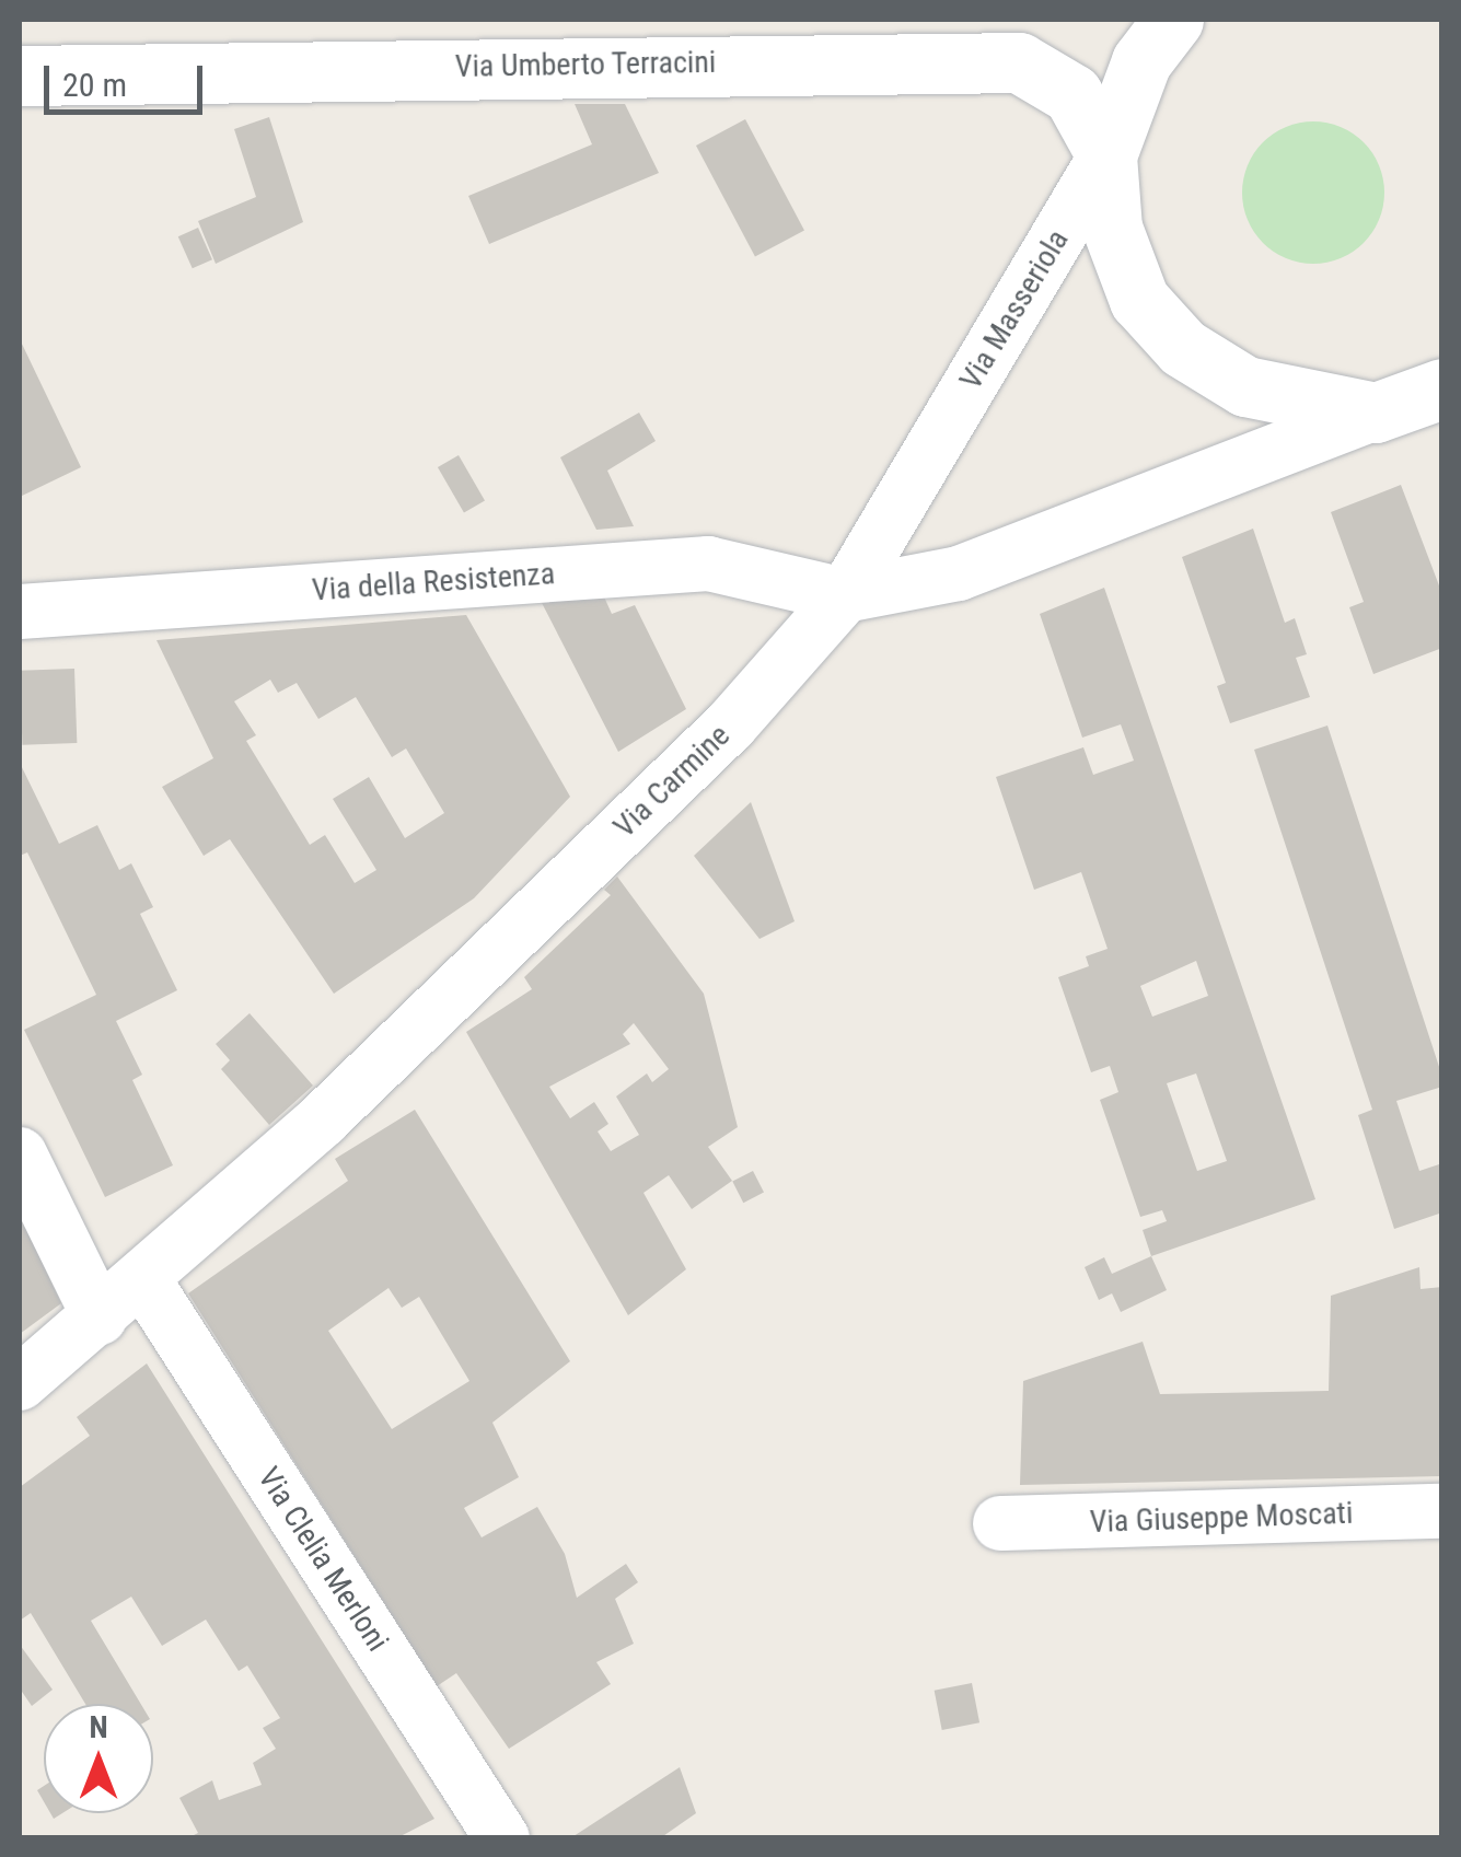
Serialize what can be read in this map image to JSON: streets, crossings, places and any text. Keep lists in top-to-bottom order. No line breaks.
{"streets":{"street":["Via Umberto Terracini","Via Masseriola","Via della Resistenza","Via Carmine","Via Giuseppe Moscati","Via Clelia Merloni"]},"crossings":[["Via Umberto Terracini","Via Masseriola"],["Via Masseriola","Via della Resistenza"],["Via Masseriola","Via Carmine"],["Via della Resistenza","Via Carmine"],["Via Carmine","Via Clelia Merloni"]],"scale_bar":"20 m","north":"top"}
